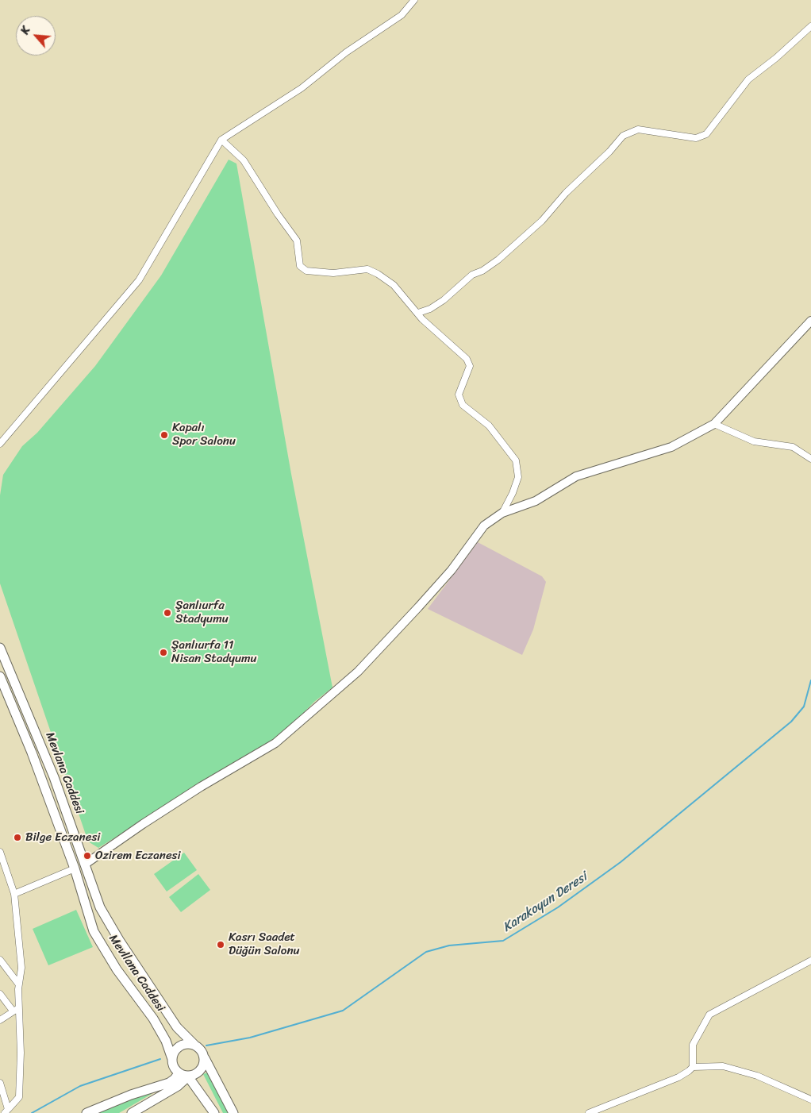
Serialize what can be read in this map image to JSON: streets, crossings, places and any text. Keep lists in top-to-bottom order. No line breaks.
{"streets":{"main road":["Mevlana Caddesi","Mevllana Caddesi"]},"crossings":[["Mevlana Caddesi","Mevllana Caddesi"]],"water":["Karakoyun Deresi"],"places":["Kapalı Spor Salonu","Şanlıurfa Stadyumu","Şanlıurfa 11 Nisan Stadyumu","Bilge Eczanesi","Ozirem Eczanesi","Kasrı Saadet Düğün Salonu"],"north":"top left"}
